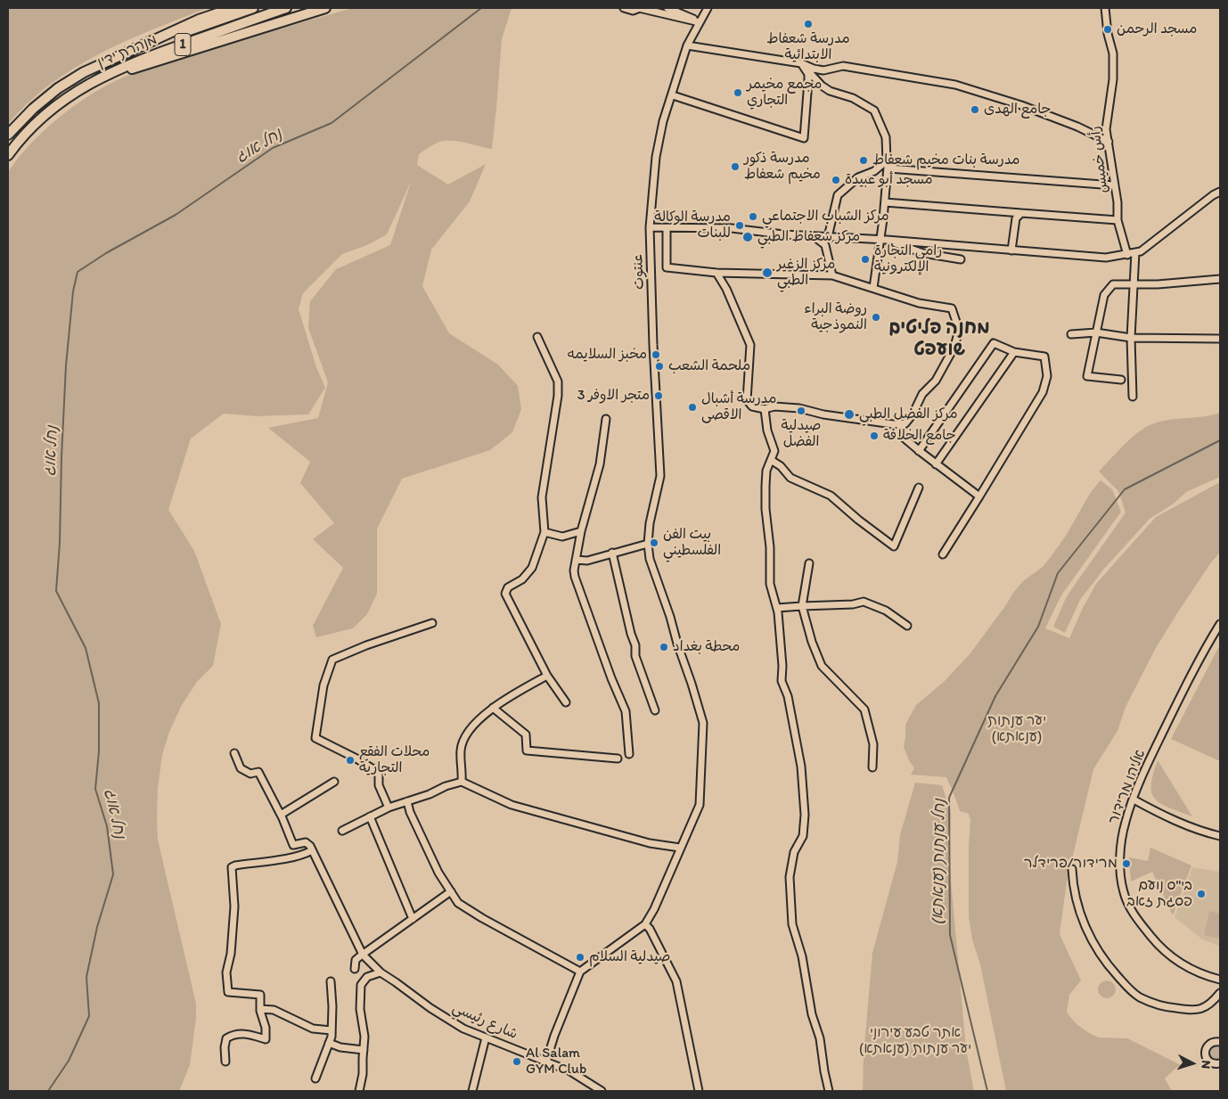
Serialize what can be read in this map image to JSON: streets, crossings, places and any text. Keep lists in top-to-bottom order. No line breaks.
{"streets":{"highway":["1","מנהרת ידין"],"street":["رأس خميس","عنتوت","אליהו מרידור","شارع رئيسي"]},"crossings":[["1","מנהרת ידין"]],"districts":["מחנה פליטים שועפט"],"water":["נחל אוג","נחל ענתות (ענאתא)"],"parks":["יער ענתות (ענאתא)","אתר טבע עירוני יער ענתות (ענאתא)"],"places":["مدرسة شعفاط الابتدائية","مسجد الرحمن","مجمع مخيمر التجاري","جامع الهدى","مدرسة بنات مخيم شعفاط","مدرسة ذكور مخيم شعفاط","مسجد أبو عبيدة","مركز الشباب الاجتماعي","مدرسة الوكالة للبنات","مركز شعفاط الطبي","رامي التجارة الإلكترونية","مركز الزغير الطبي","روضة البراء النموذجية","مخبز السلايمه","ملحمة الشعب","متجر الاوفر 3","مدرسة أشبال الاقصى","صيدلية الفضل","مركز الفضل الطبي","جامع الخلافة","بيت الفن الفلسطيني","محطة بغداد","محلات الفقع التجارية","מרידור/פרידלר","בי\"ס נועם פסגת זאב","صيدلية السلام","Al Salam GYM Club"],"north":"right"}
